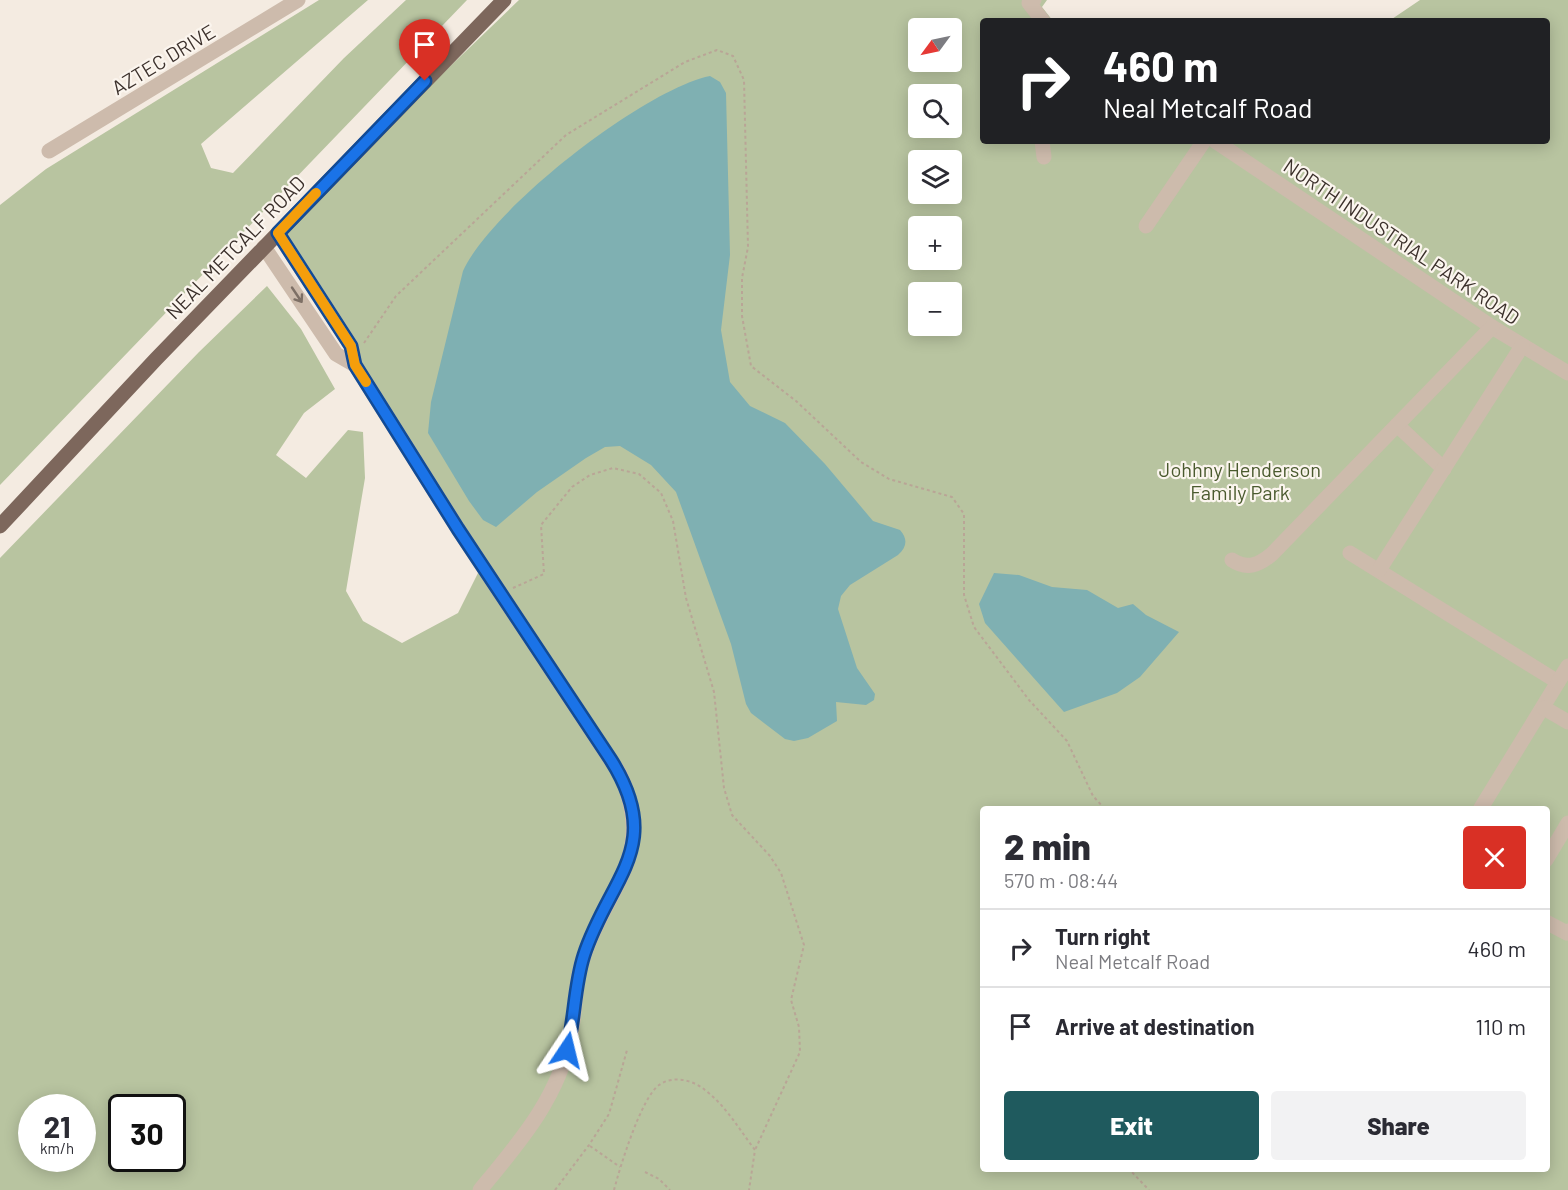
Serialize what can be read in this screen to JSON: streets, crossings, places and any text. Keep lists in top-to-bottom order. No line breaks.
{"streets":{"main road":["NEAL METCALF ROAD"],"street":["AZTEC DRIVE","NORTH INDUSTRIAL PARK ROAD"]},"parks":["Johhny Henderson Family Park"],"north":"bottom left","page":{"map_buttons":["+","−"],"turn":["460 m","Neal Metcalf Road"],"heading":["2 min","570 m · 08:44"],"list":[{"name":"Turn right","note":"Neal Metcalf Road","value":"460 m"},{"name":"Arrive at destination","value":"110 m"}],"buttons":["Exit","Share"],"speed":"21 km/h","limit":"30"}}
